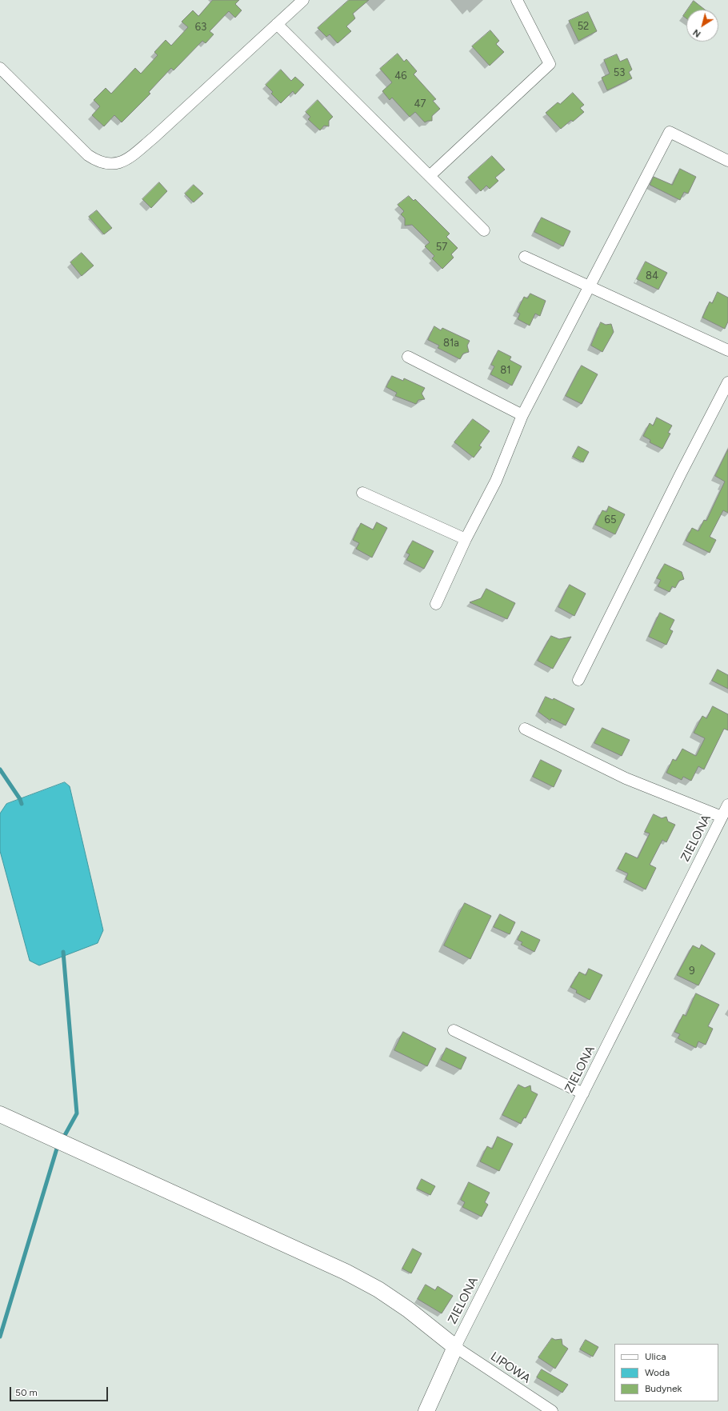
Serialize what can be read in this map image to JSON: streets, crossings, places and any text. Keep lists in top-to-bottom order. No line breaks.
{"streets":{"street":["ZIELONA","LIPOWA"]},"crossings":[["ZIELONA","LIPOWA"]],"house_numbers":["52","63","53","46","47","57","84","81a","81","65","9"],"legend":["Ulica","Woda","Budynek"],"scale_bar":"50 m","north":"bottom left"}
